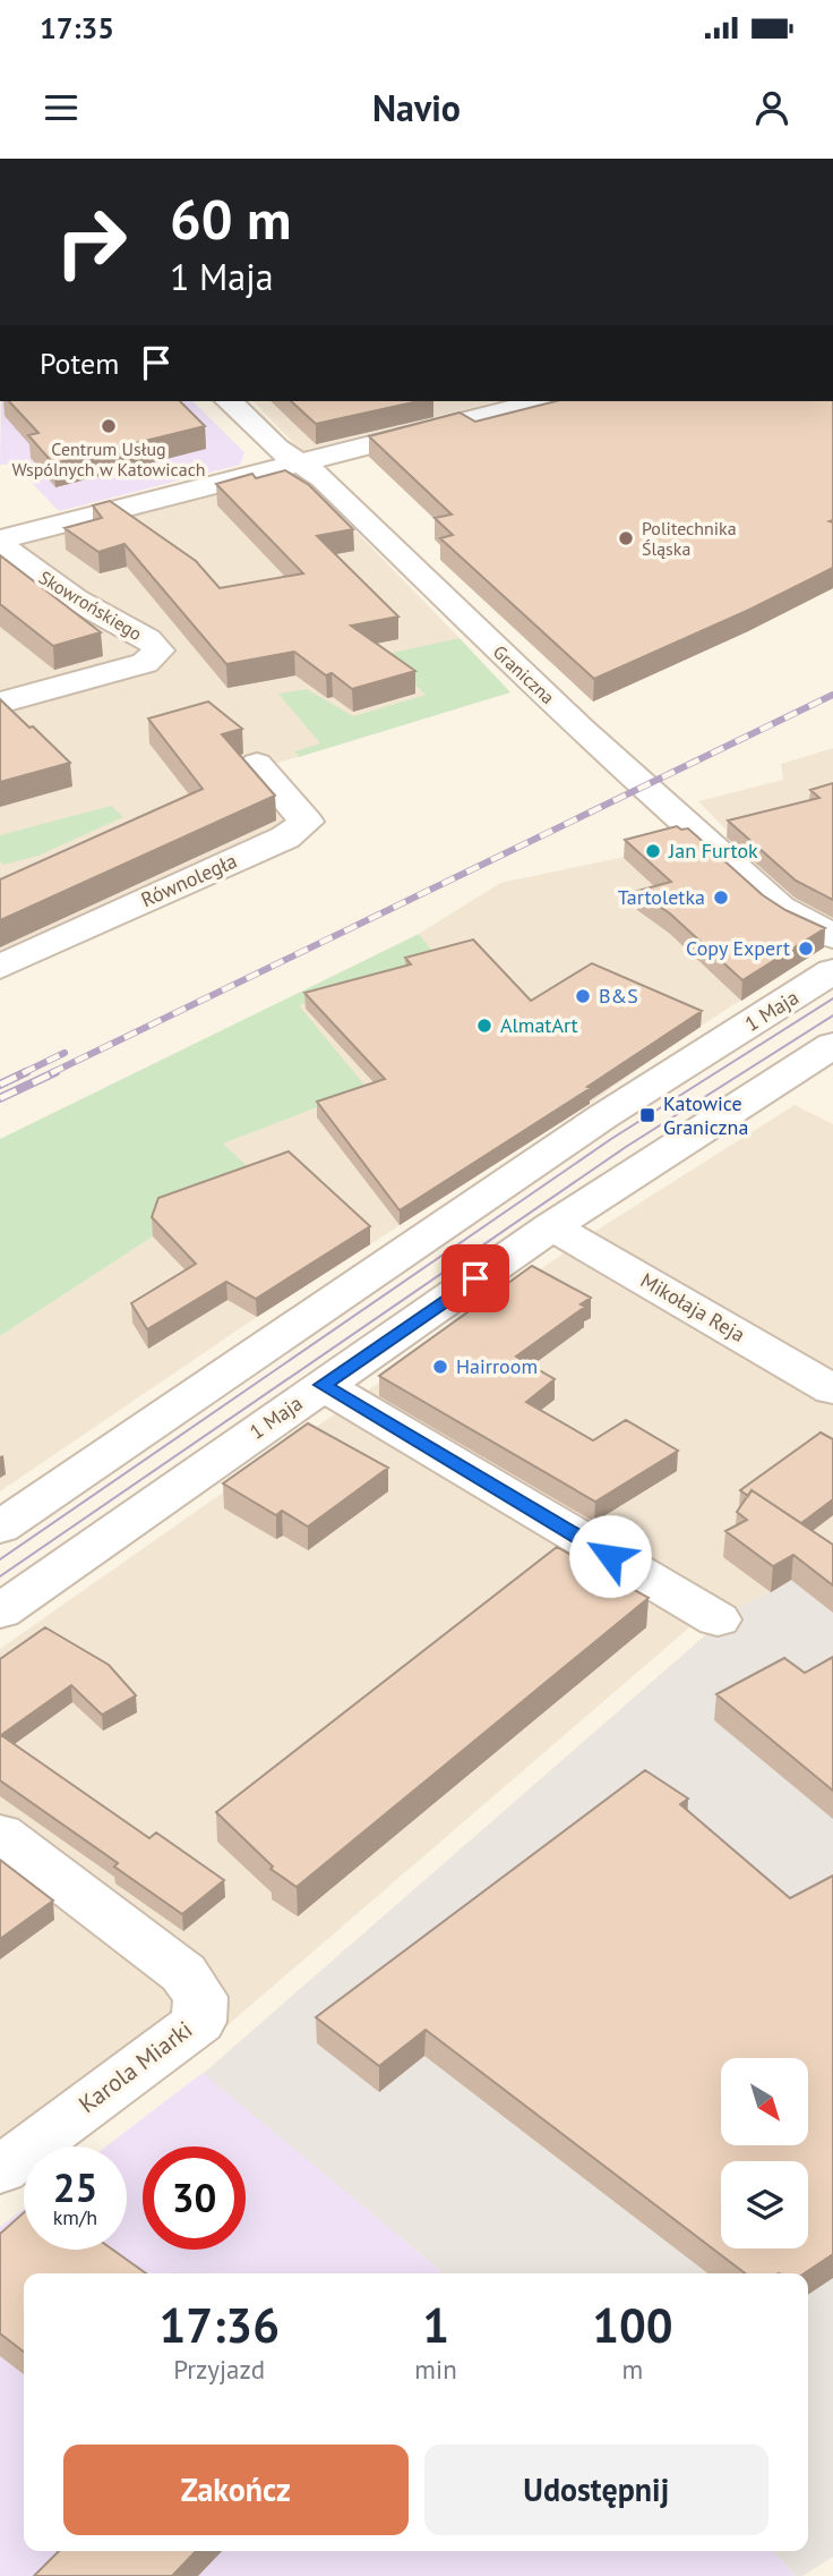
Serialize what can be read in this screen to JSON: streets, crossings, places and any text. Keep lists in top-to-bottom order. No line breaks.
{"streets":{"street":["Skowrońskiego","Graniczna","Równoległa","1 Maja","Mikołaja Reja","Karola Miarki"]},"crossings":[["1 Maja","Mikołaja Reja"]],"places":{"other":["Centrum Usług Wspólnych w Katowicach","Politechnika Śląska","Jan Furtok","Tartoletka","Copy Expert","B&S","AlmatArt","Hairroom"],"transit":["Katowice Graniczna"]},"north":"bottom right","page":{"status":"17:35","header":"Navio","turn":["60 m","1 Maja"],"then":"Potem","speed":"25 km/h","limit":"30","eta":["17:36","Przyjazd","1","min","100","m"],"buttons":["Zakończ","Udostępnij"]}}
